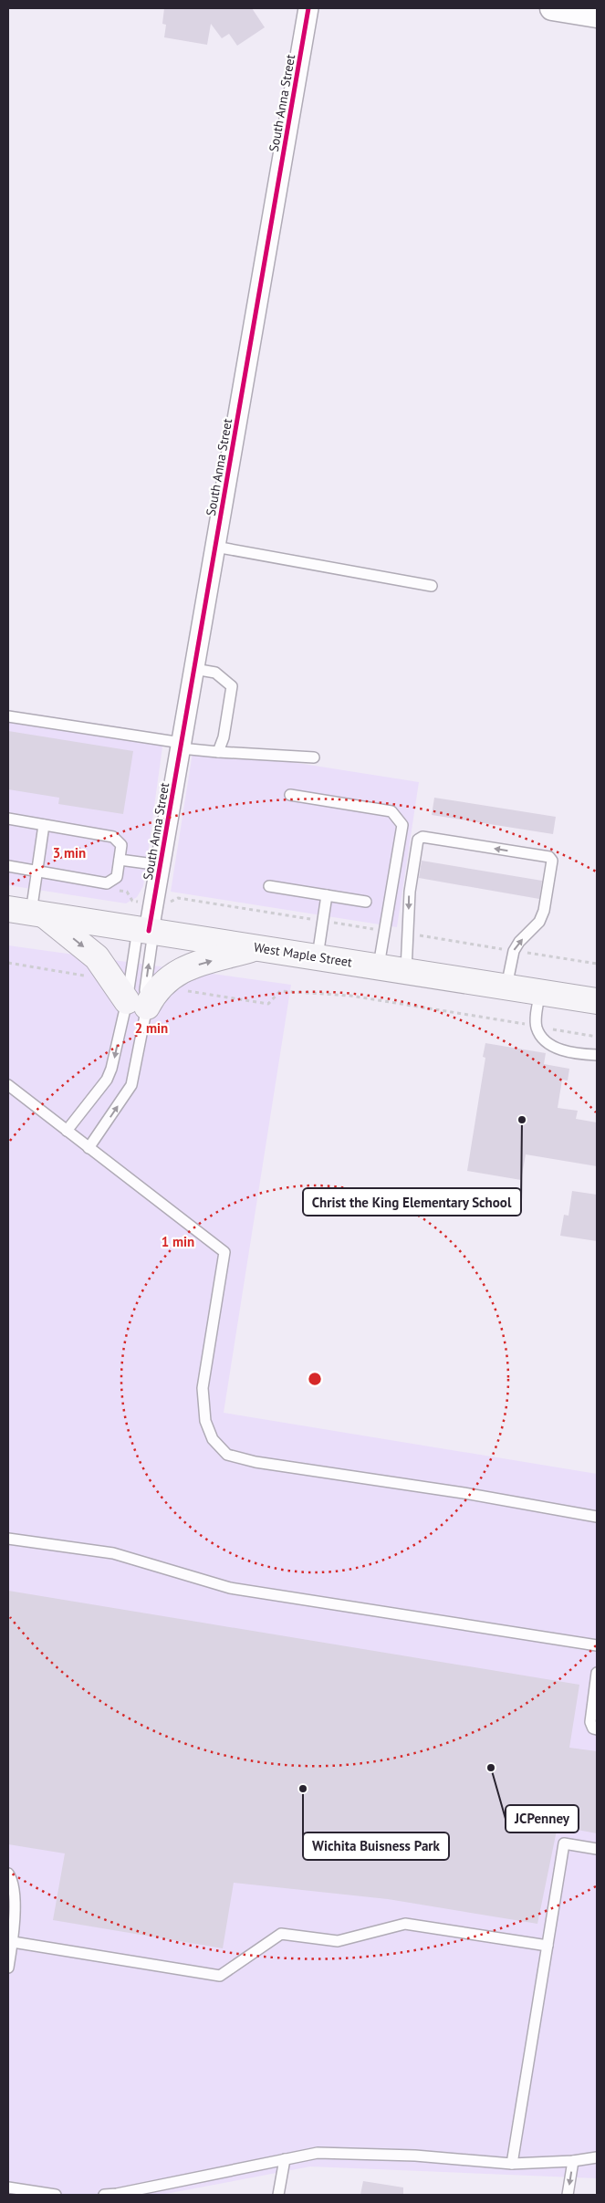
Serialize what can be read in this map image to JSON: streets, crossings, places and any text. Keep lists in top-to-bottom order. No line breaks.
{"streets":{"main road":["West Maple Street"],"street":["South Anna Street"]},"crossings":[["South Anna Street","West Maple Street"]],"places":["Christ the King Elementary School","JCPenney","Wichita Buisness Park"],"rings":["3 min","2 min","1 min"]}
